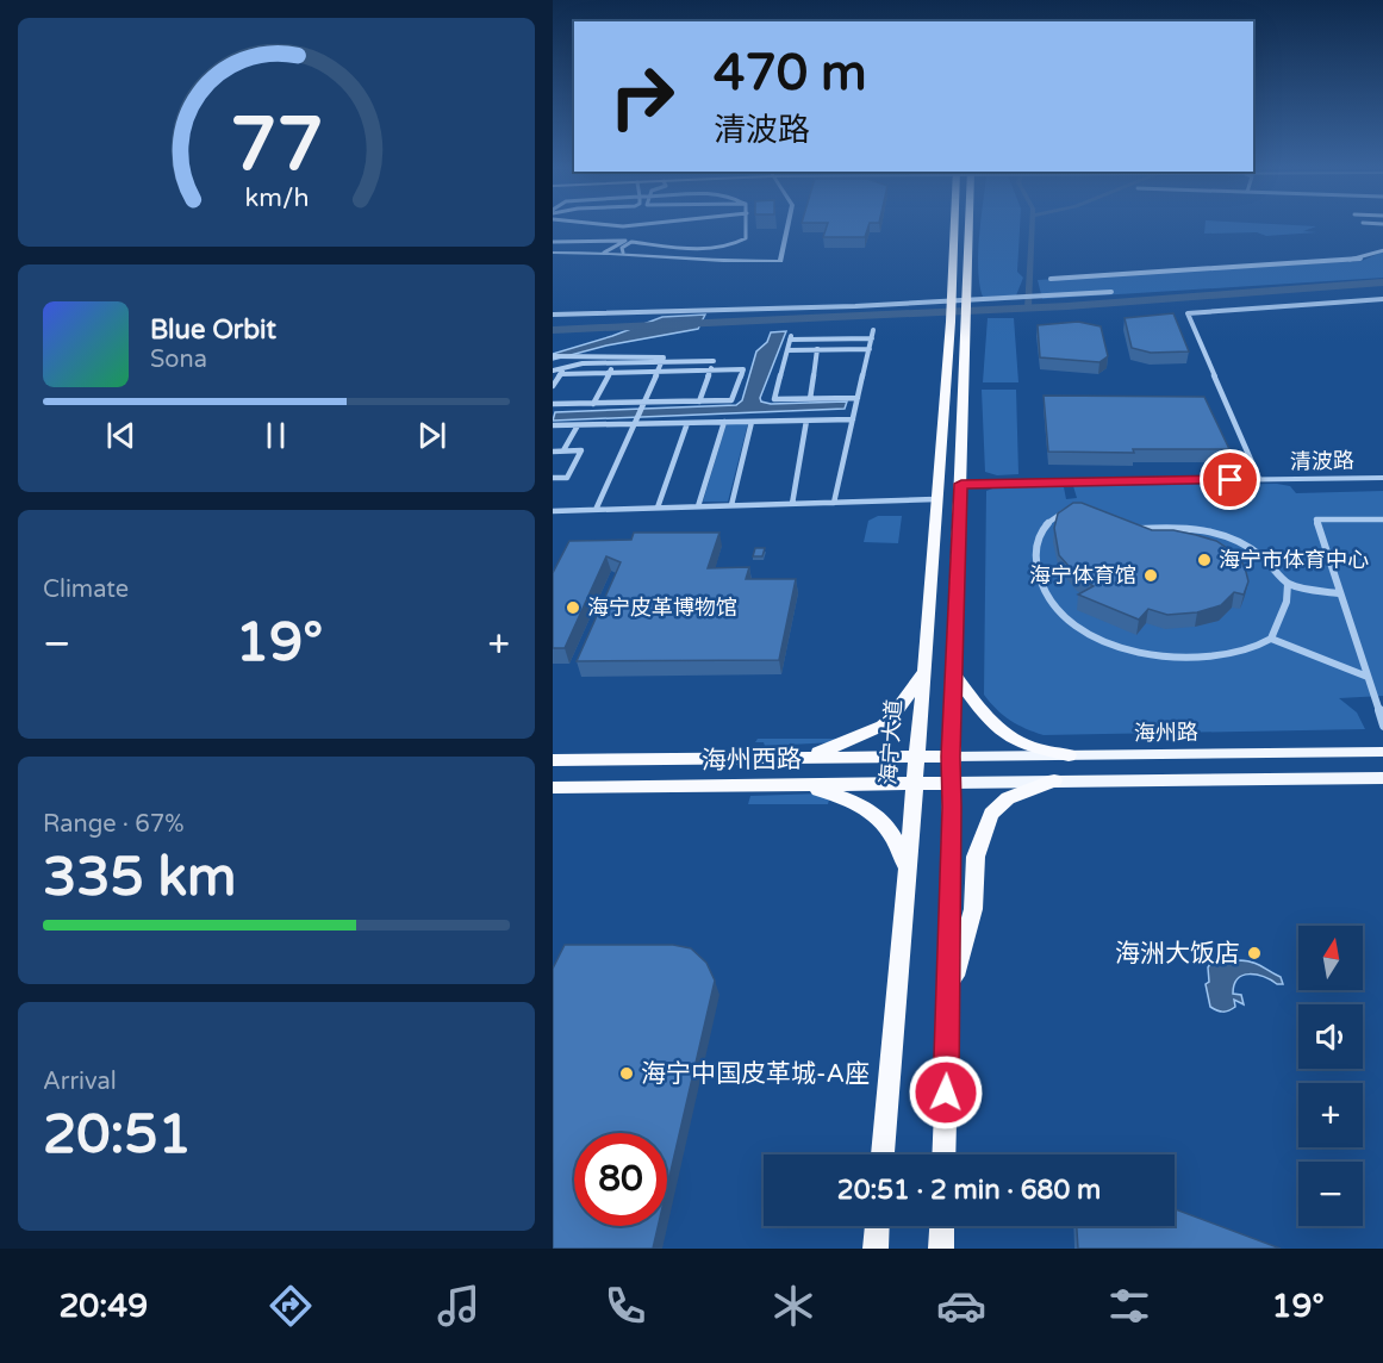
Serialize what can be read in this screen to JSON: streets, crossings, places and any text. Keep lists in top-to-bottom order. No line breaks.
{"streets":{"highway":["海宁大道","海州西路"],"main road":["海州路"],"street":["清波路"]},"crossings":[["海州路","海州西路"],["海宁大道","海州西路"]],"places":["海宁市体育中心","海宁体育馆","海宁皮革博物馆","海洲大饭店","海宁中国皮革城-A座"],"north":"top","page":{"turn":["470 m","清波路"],"song":["Blue Orbit","Sona"],"tile":["Climate",["Range · 67%","335 km"],["Arrival","20:51"]],"heat":["−","19°","+"],"map_buttons":["+","−"],"limit":"80","trip":"20:51 · 2 min · 680 m","tabs":["20:49","19°"],"gauge":["77","km/h"]}}
